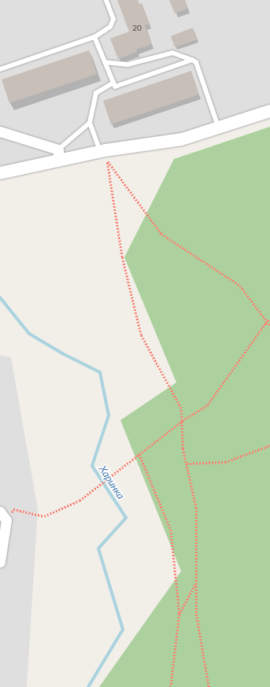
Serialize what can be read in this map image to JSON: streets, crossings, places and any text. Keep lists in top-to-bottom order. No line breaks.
{"water":["Харинка"],"house_numbers":["20"]}
